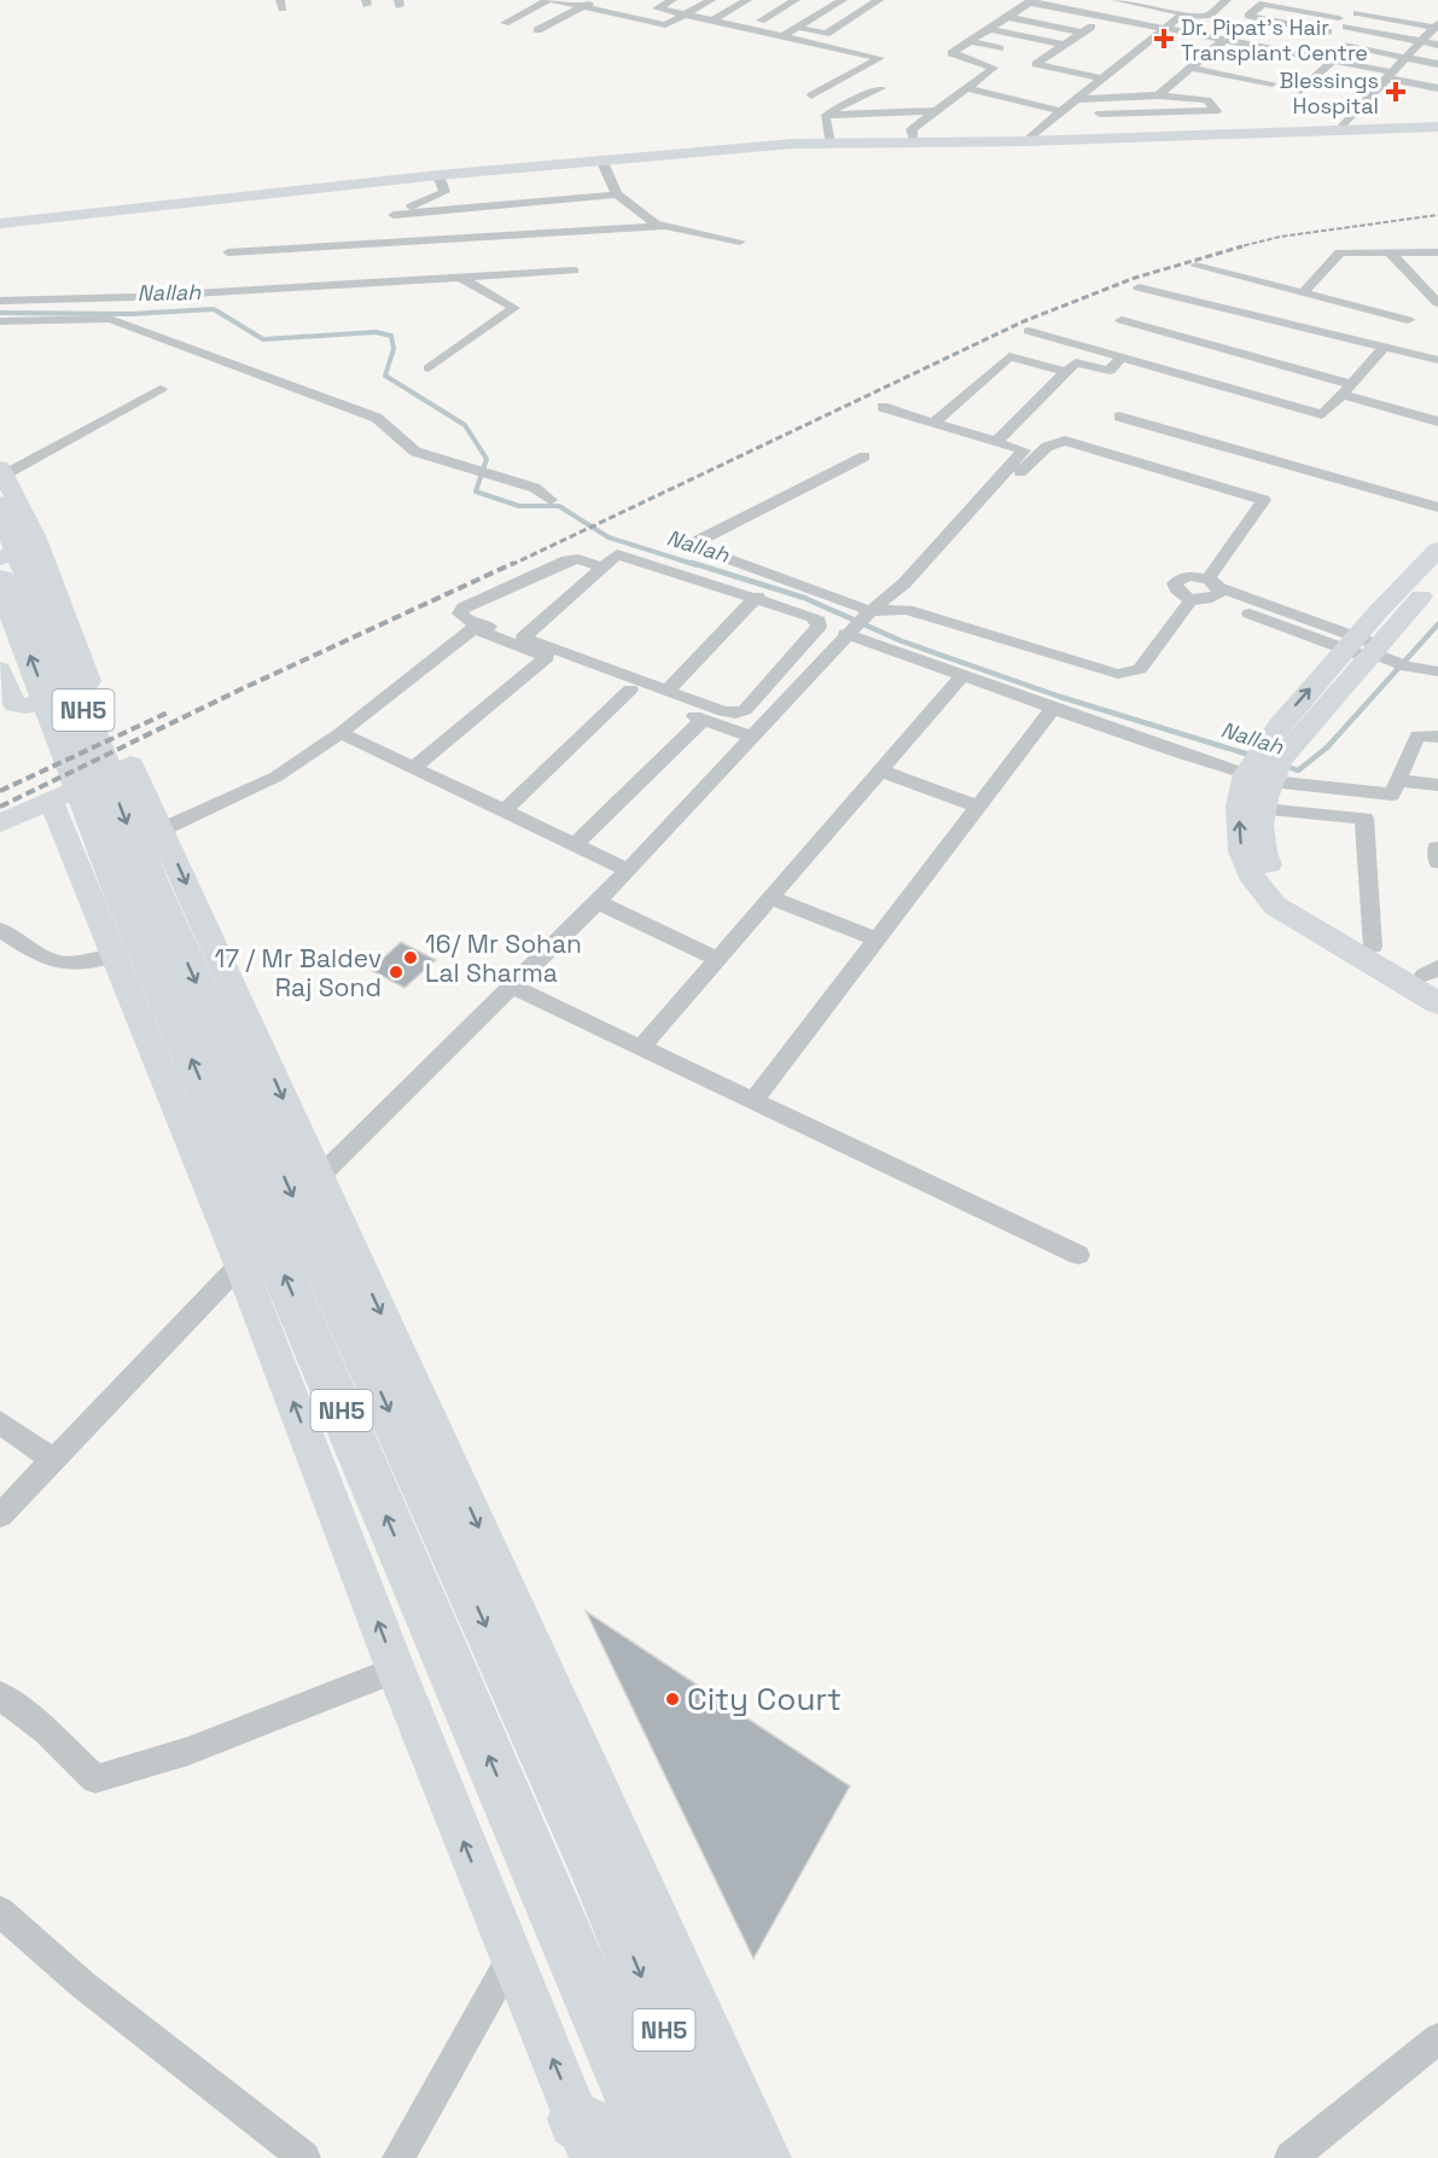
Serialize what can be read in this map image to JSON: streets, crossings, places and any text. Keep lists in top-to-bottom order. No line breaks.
{"streets":{"highway":["NH5"]},"water":["Nallah"],"places":{"health":["Dr. Pipat's Hair Transplant Centre","Blessings Hospital"],"other":["16/ Mr Sohan Lal Sharma","17 / Mr Baldev Raj Sond","City Court"]}}
